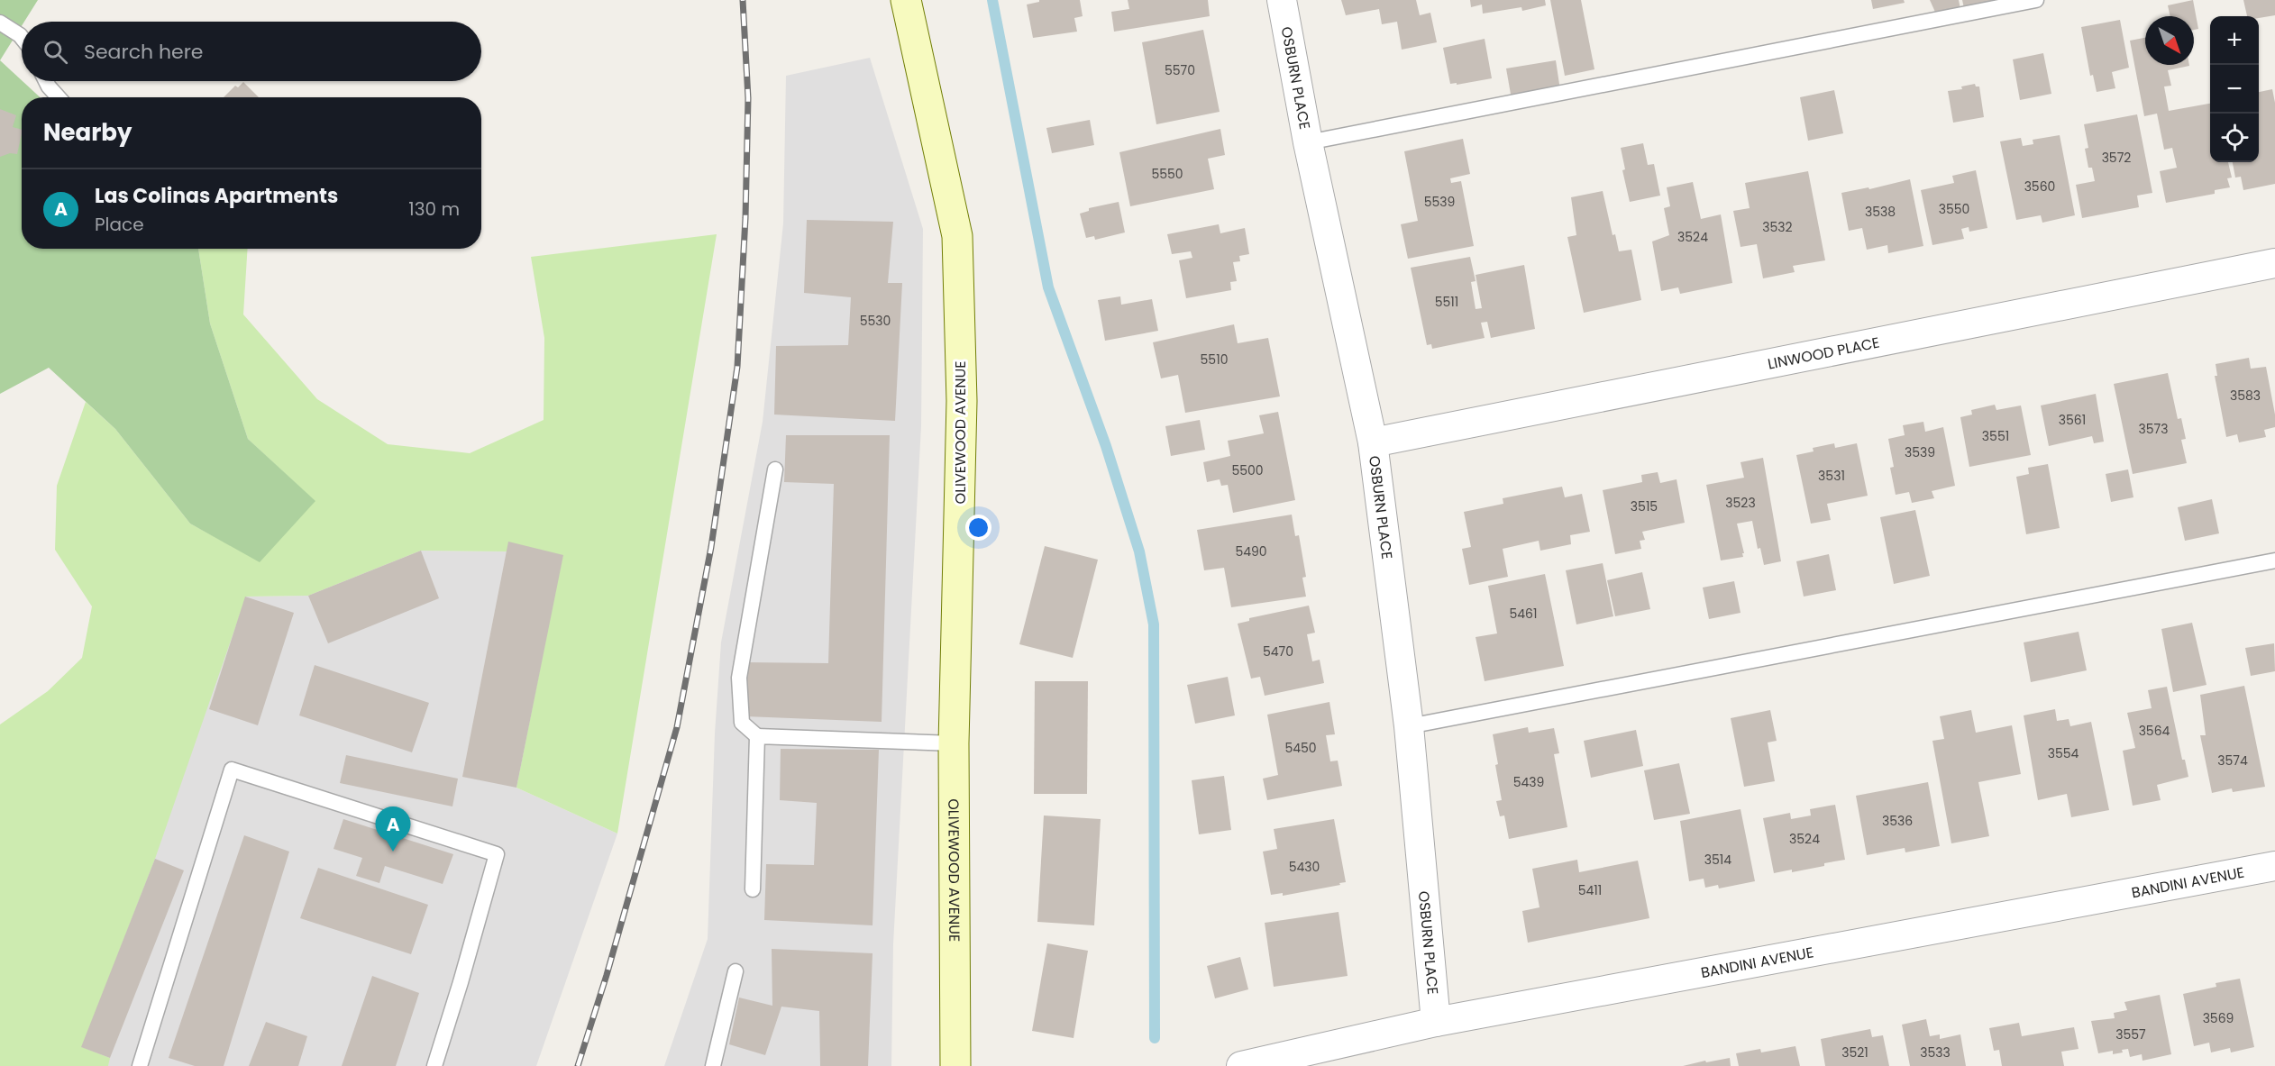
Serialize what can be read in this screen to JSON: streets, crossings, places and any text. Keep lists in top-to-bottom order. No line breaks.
{"streets":{"main road":["OLIVEWOOD AVENUE"],"street":["OSBURN PLACE","LINWOOD PLACE","BANDINI AVENUE"]},"crossings":[["OSBURN PLACE","LINWOOD PLACE"],["OSBURN PLACE","BANDINI AVENUE"]],"house_numbers":["5570","3572","5550","3560","5539","3550","3538","3532","3524","5511","5530","5510","3583","3561","3573","3551","3539","5500","3531","3523","3515","5490","5461","5470","3564","5450","3554","3574","5439","3536","3524","3514","5430","5411","3569","3557","3521","3533"],"north":"bottom right","page":{"map_buttons":["+","−"],"search":"Search here","heading":"Nearby","list":[{"mark":"A","name":"Las Colinas Apartments","note":"Place","value":"130 m"}],"pins":"A"}}
